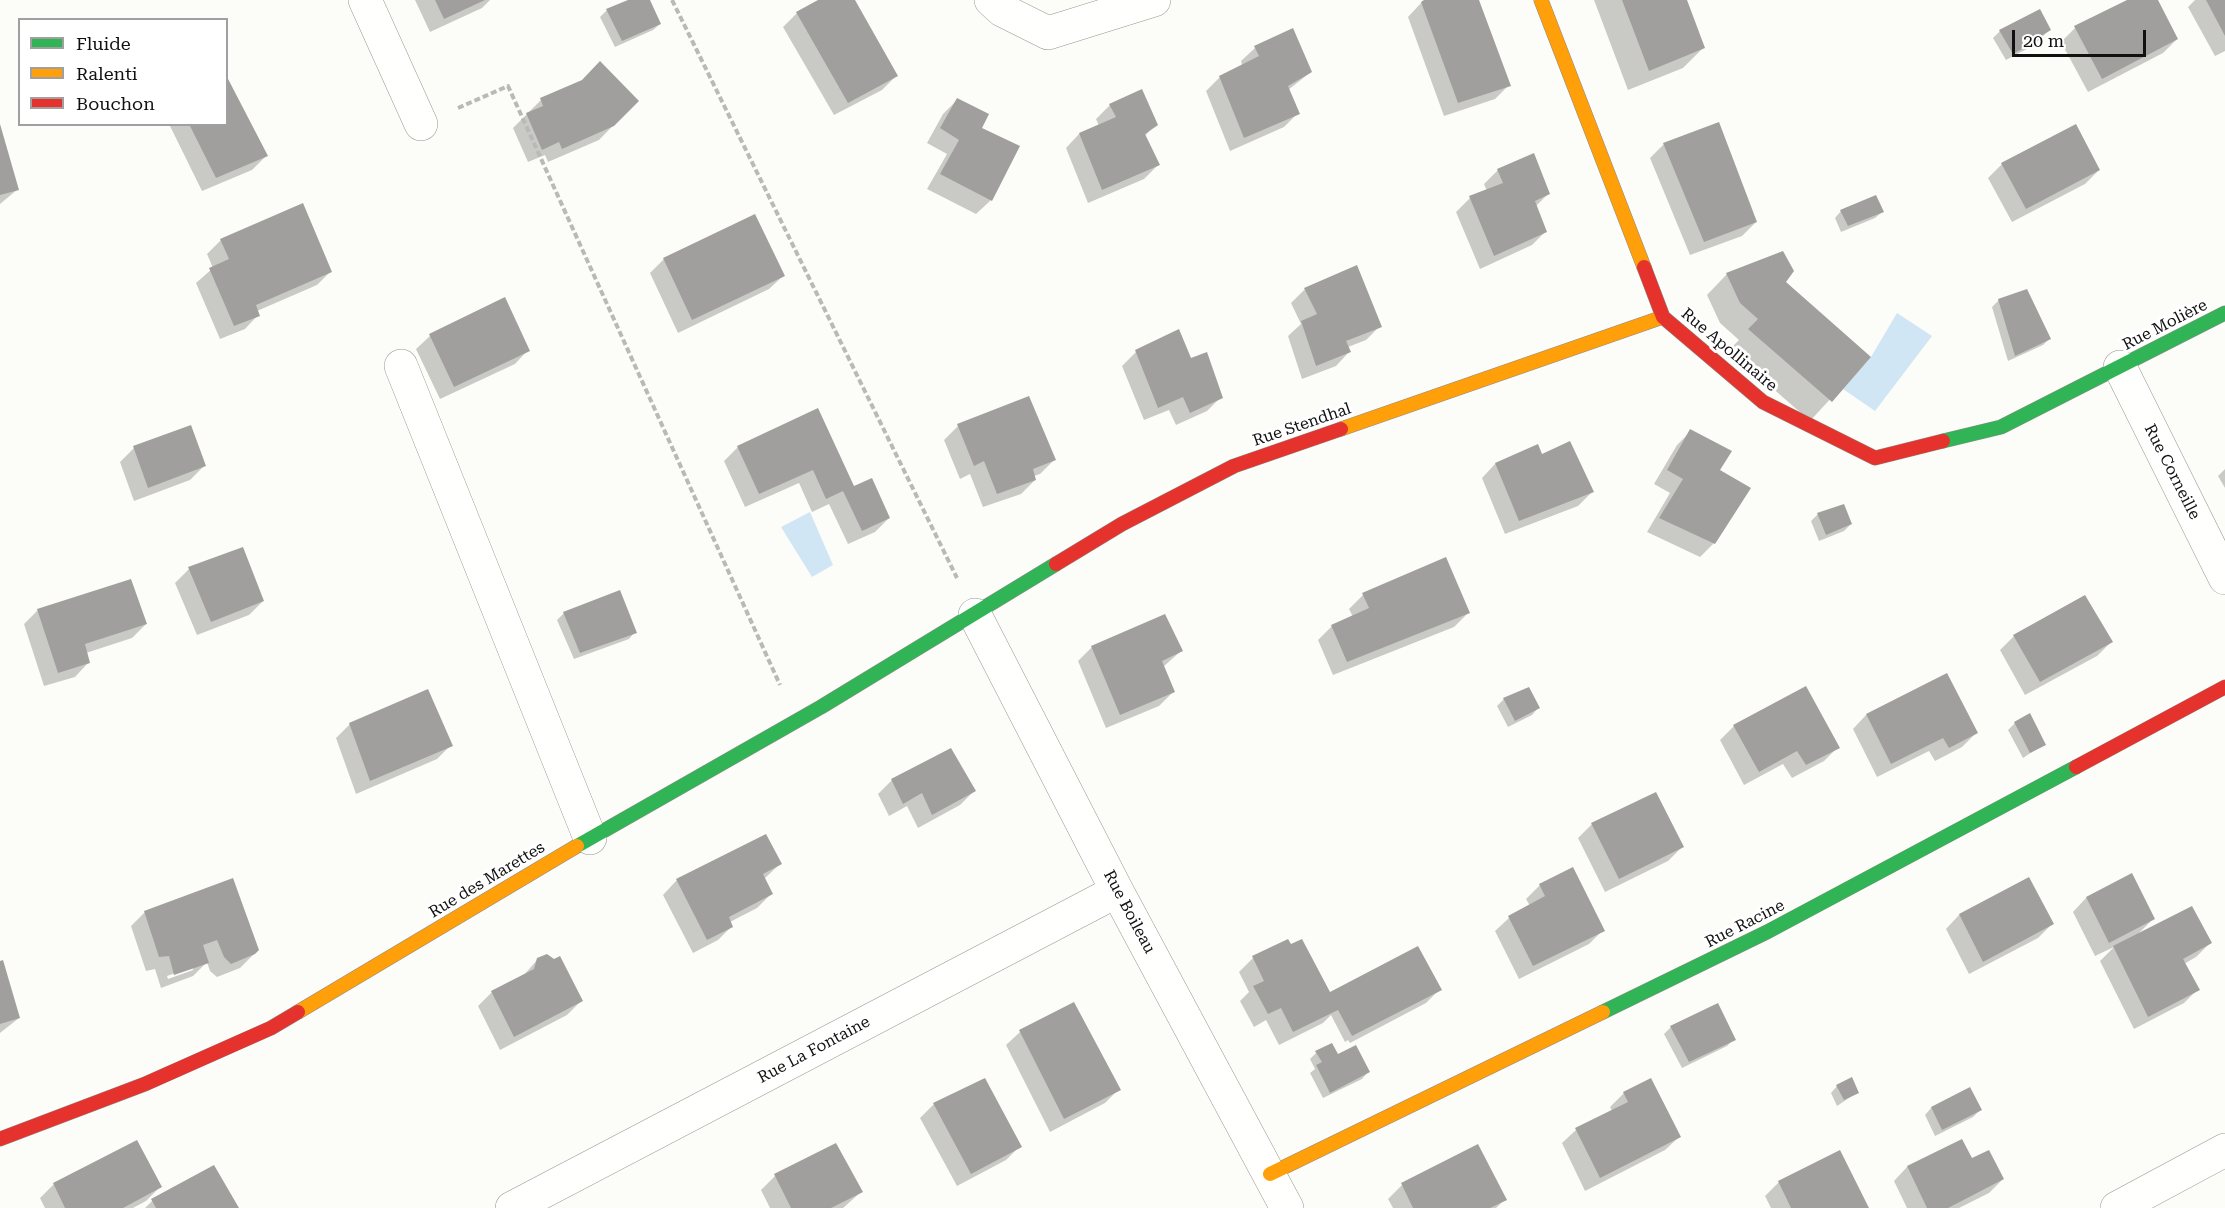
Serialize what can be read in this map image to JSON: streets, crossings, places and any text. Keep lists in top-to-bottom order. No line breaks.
{"streets":{"street":["Rue Molière","Rue Apollinaire","Rue Stendhal","Rue Corneille","Rue des Marettes","Rue Boileau","Rue Racine","Rue La Fontaine"]},"crossings":[["Rue Molière","Rue Apollinaire"],["Rue Molière","Rue Corneille"],["Rue Apollinaire","Rue Stendhal"],["Rue Apollinaire","Rue Corneille"],["Rue Stendhal","Rue des Marettes"],["Rue Stendhal","Rue Boileau"],["Rue des Marettes","Rue Boileau"],["Rue Boileau","Rue Racine"],["Rue Boileau","Rue La Fontaine"]],"legend":["Fluide","Ralenti","Bouchon"],"scale_bar":"20 m"}
